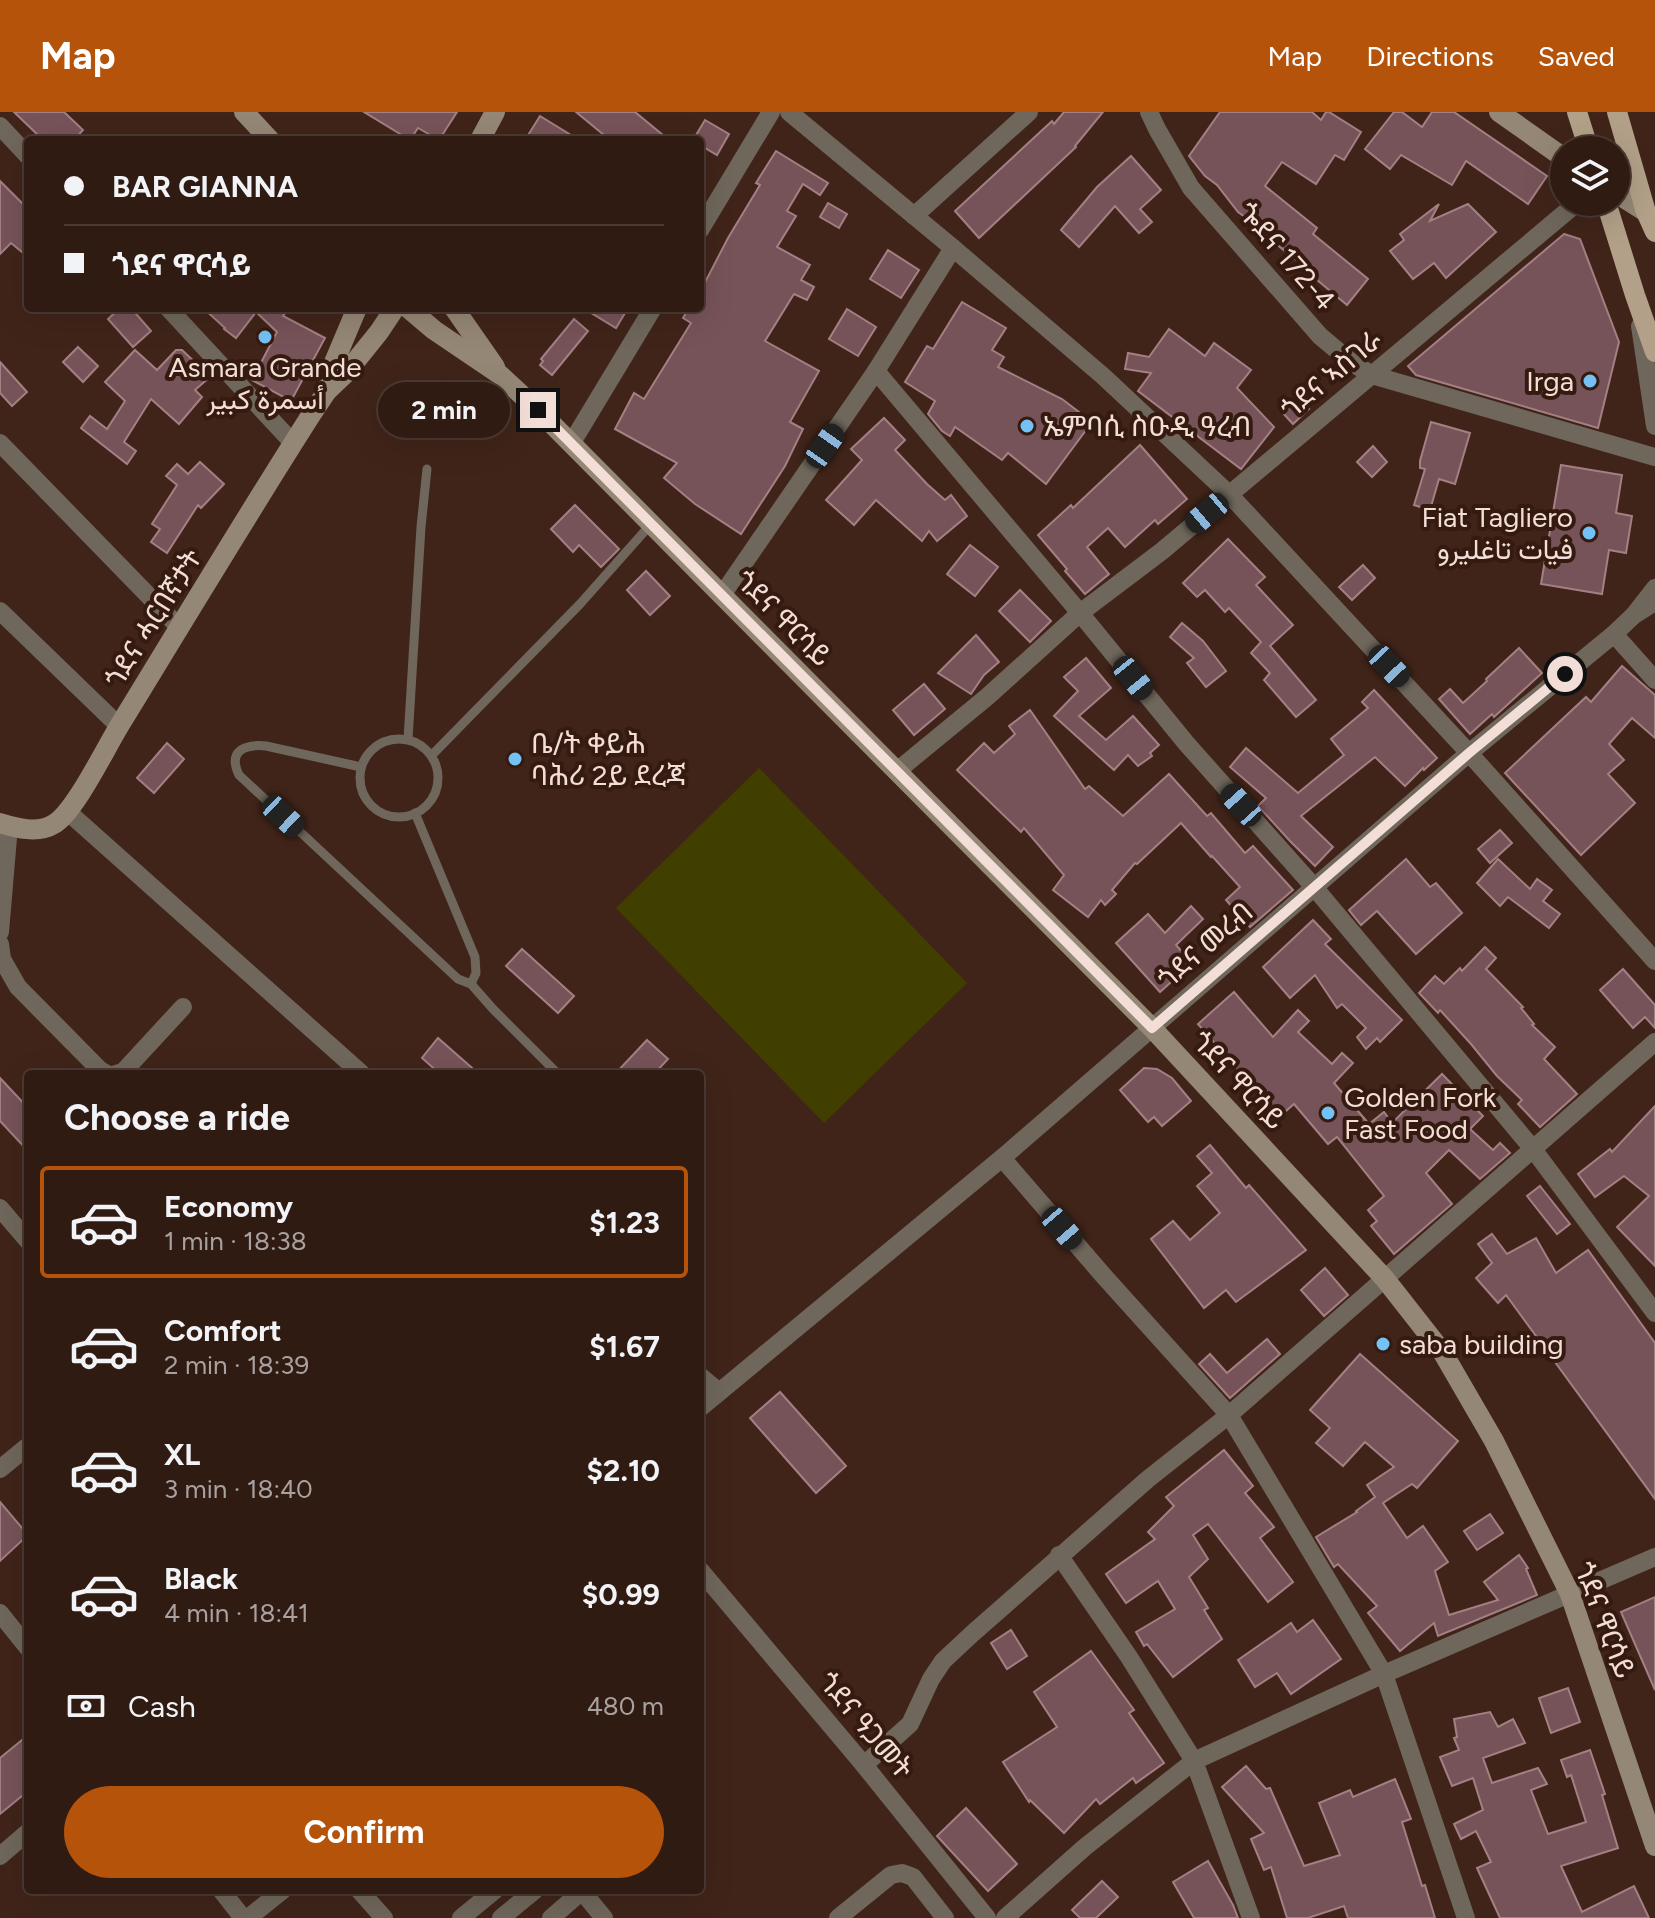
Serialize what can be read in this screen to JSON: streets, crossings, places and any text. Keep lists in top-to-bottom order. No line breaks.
{"streets":{"main road":["ጎደና ሓርበኛታት","ጎደና ዋርሳይ"],"street":["ጐደና 172-4","ጎደና ኣስገራ","ጎደና መረብ","ጎደና ዓጋመት"]},"crossings":[["ጐደና 172-4","ጎደና ኣስገራ"],["ጎደና ኣስገራ","ጎደና ዋርሳይ"],["ጎደና ዋርሳይ","ጎደና መረብ"]],"places":["Asmara Grande أسمرة كبير","Irga","ኤምባሲ ስዑዲ ዓረብ","Fiat Tagliero فيات تاغليرو","ቤ/ት ቀይሕ ባሕሪ 2ይ ደረጃ","Golden Fork Fast Food","saba building"],"page":{"header":"Map","nav":["Map","Directions","Saved"],"banner":["BAR GIANNA","ጎደና ዋርሳይ"],"bubble":"2 min","heading":"Choose a ride","list":[{"name":"Economy","note":"1 min · 18:38","value":"$1.23"},{"name":"Comfort","note":"2 min · 18:39","value":"$1.67"},{"name":"XL","note":"3 min · 18:40","value":"$2.10"},{"name":"Black","note":"4 min · 18:41","value":"$0.99"}],"pay":["Cash","480 m"],"buttons":"Confirm"}}
